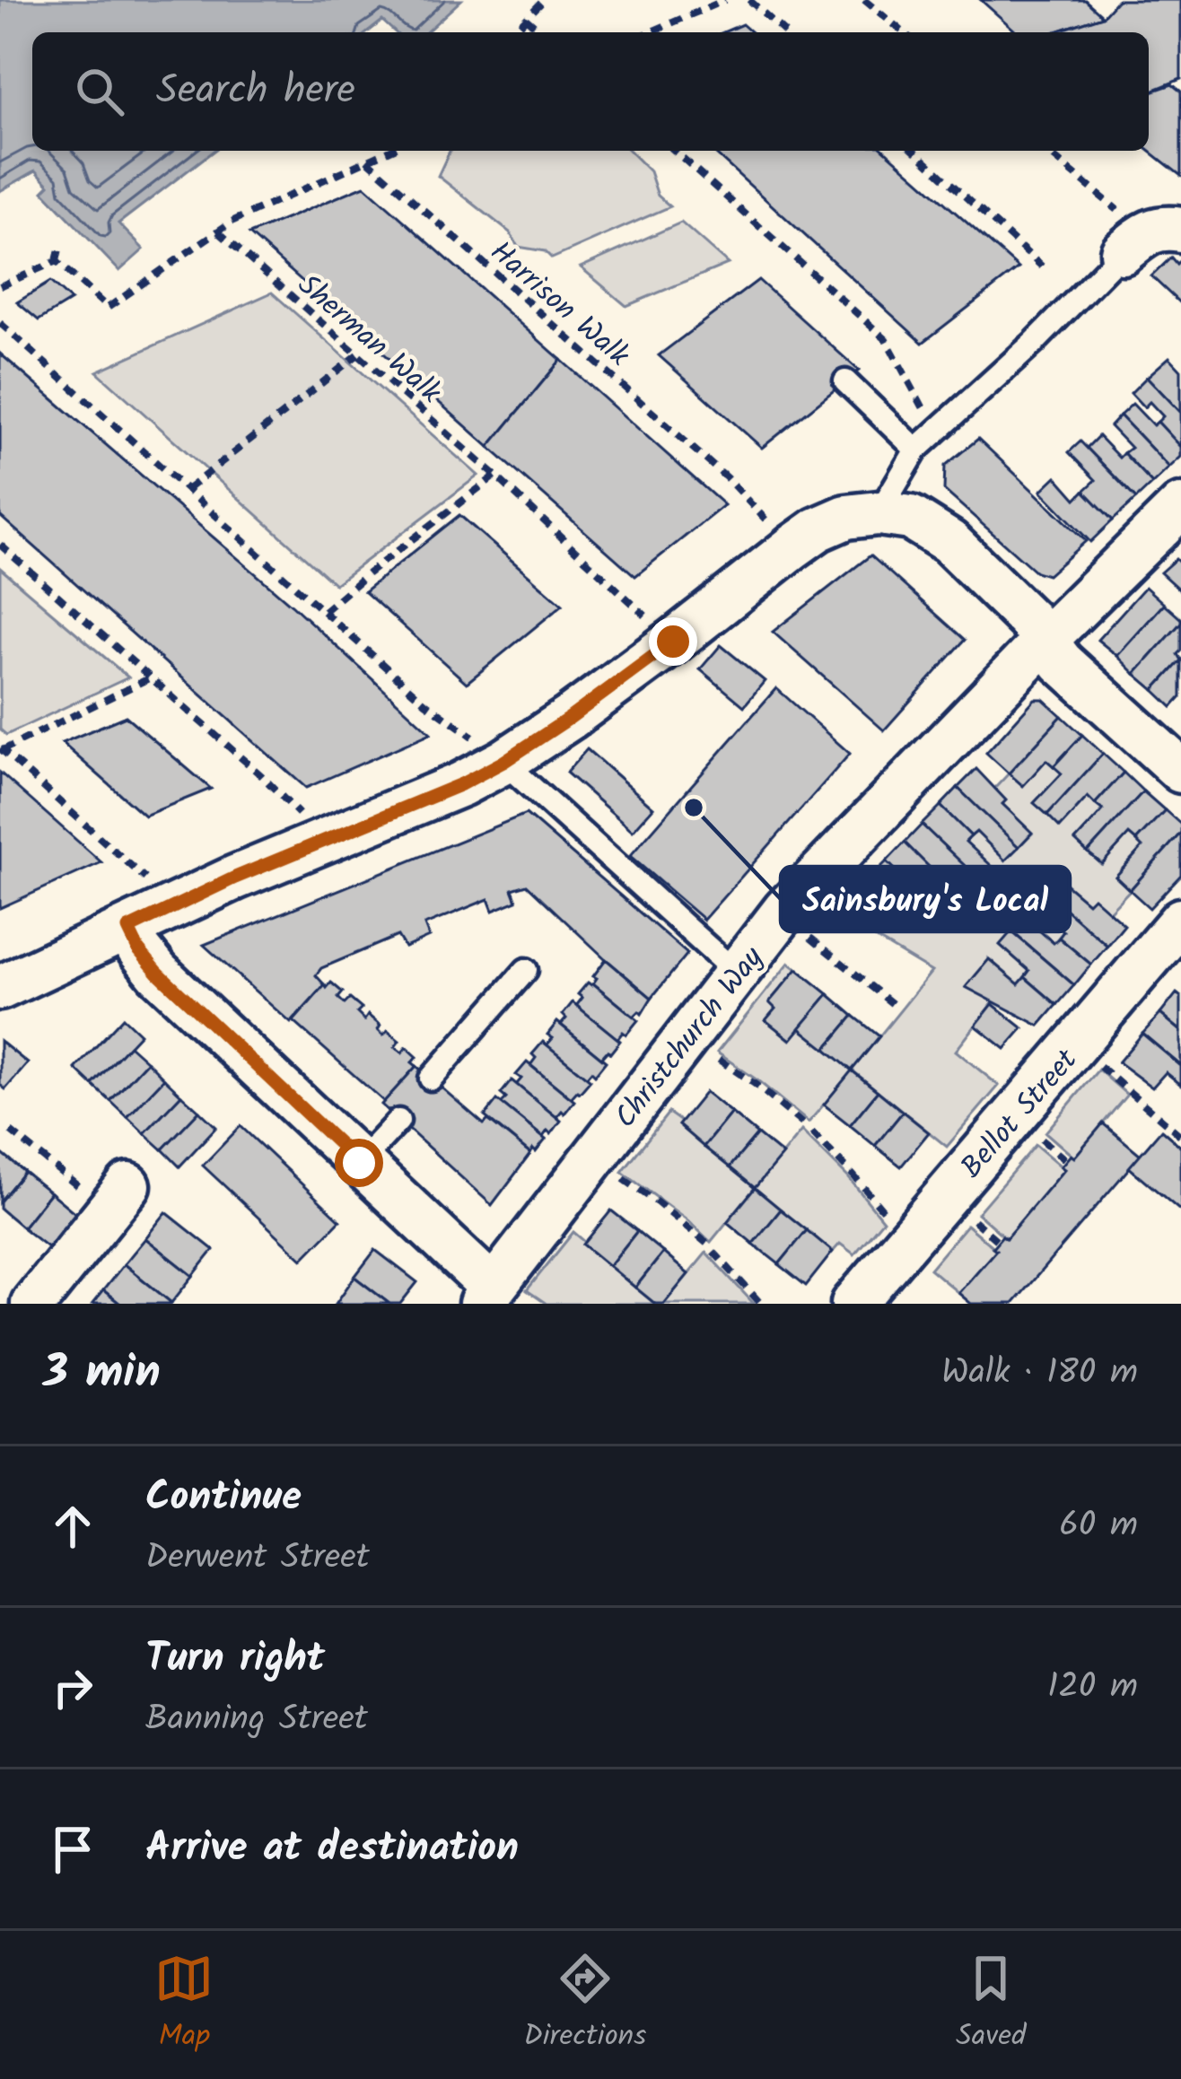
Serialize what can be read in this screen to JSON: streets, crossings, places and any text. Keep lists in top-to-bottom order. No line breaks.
{"streets":{"street":["Christchurch Way","Bellot Street"],"path":["Harrison Walk","Sherman Walk"]},"places":["Sainsbury's Local"],"page":{"search":"Search here","heading":["3 min","Walk · 180 m"],"list":[["Continue","Derwent Street","60 m"],["Turn right","Banning Street","120 m"],"Arrive at destination"],"nav":["Map","Directions","Saved"]}}
